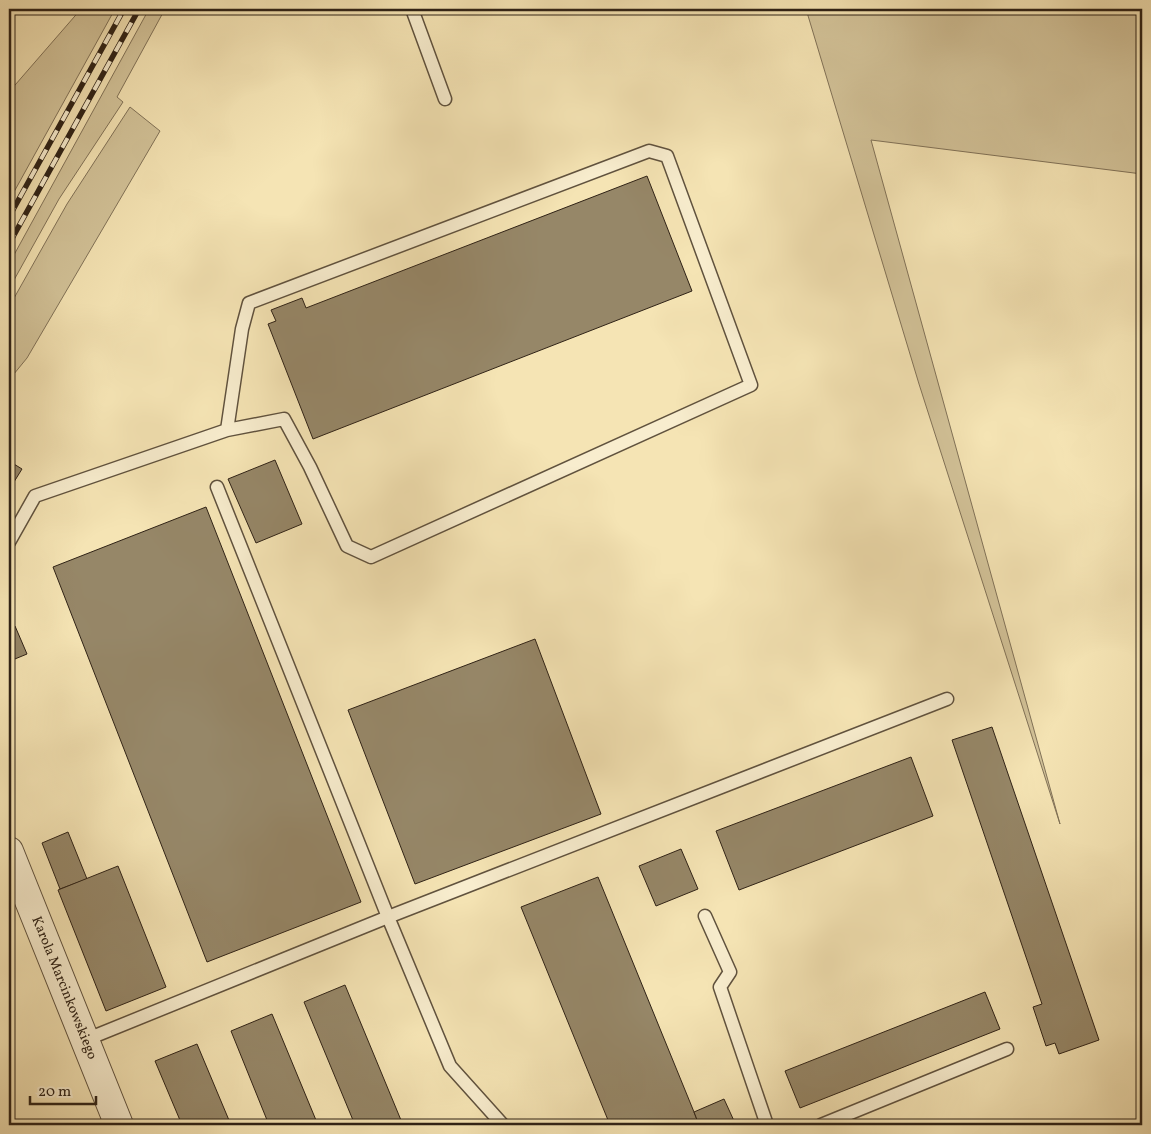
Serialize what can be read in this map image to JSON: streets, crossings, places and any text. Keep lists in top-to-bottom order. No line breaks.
{"streets":{"street":["Karola Marcinkowskiego"]},"scale_bar":"20 m"}
